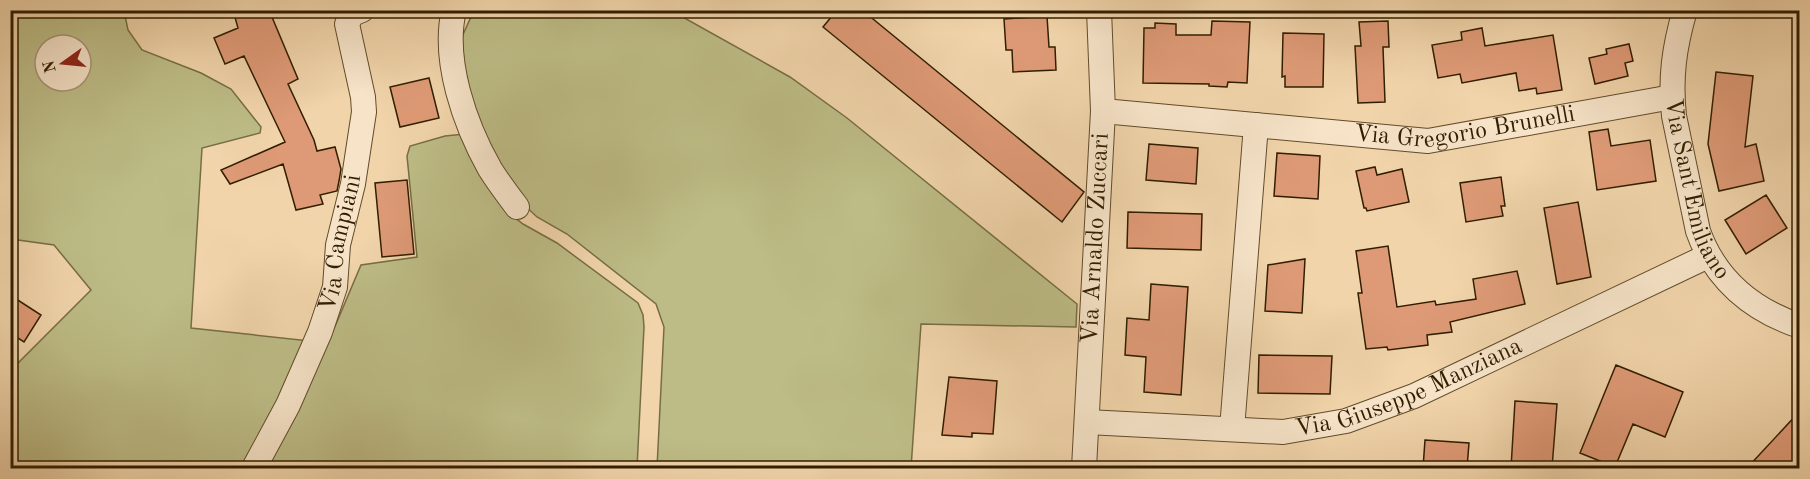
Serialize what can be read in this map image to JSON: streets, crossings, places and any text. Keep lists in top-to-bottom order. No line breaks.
{"streets":{"street":["Via Gregorio Brunelli","Via Sant'Emiliano","Via Arnaldo Zuccari","Via Campiani","Via Giuseppe Manziana"]},"crossings":[["Via Gregorio Brunelli","Via Sant'Emiliano"],["Via Gregorio Brunelli","Via Arnaldo Zuccari"],["Via Sant'Emiliano","Via Giuseppe Manziana"],["Via Arnaldo Zuccari","Via Giuseppe Manziana"]],"north":"left"}
